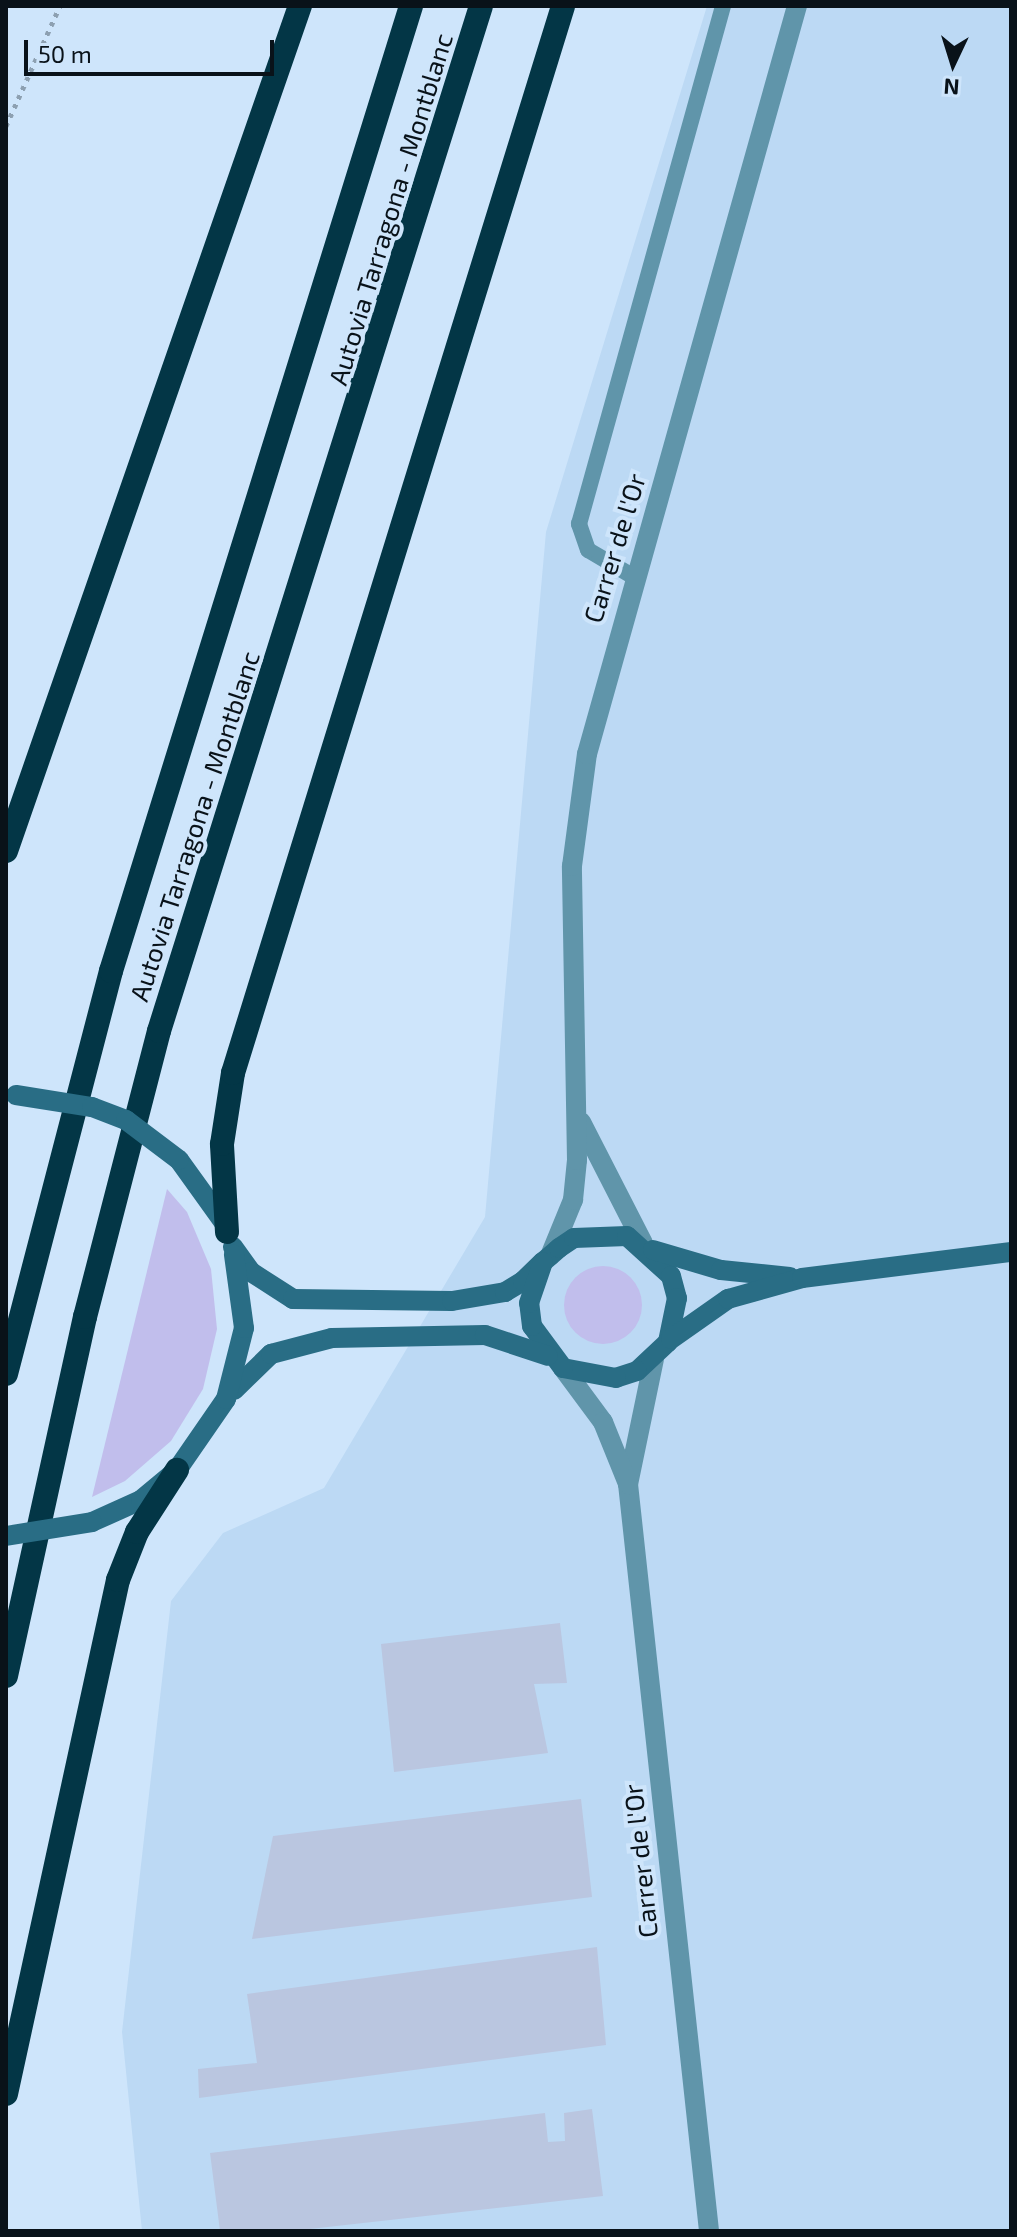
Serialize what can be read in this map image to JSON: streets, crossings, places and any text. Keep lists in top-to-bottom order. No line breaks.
{"streets":{"highway":["Autovia Tarragona - Montblanc"],"street":["Carrer de l'Or"]},"scale_bar":"50 m","north":"bottom"}
